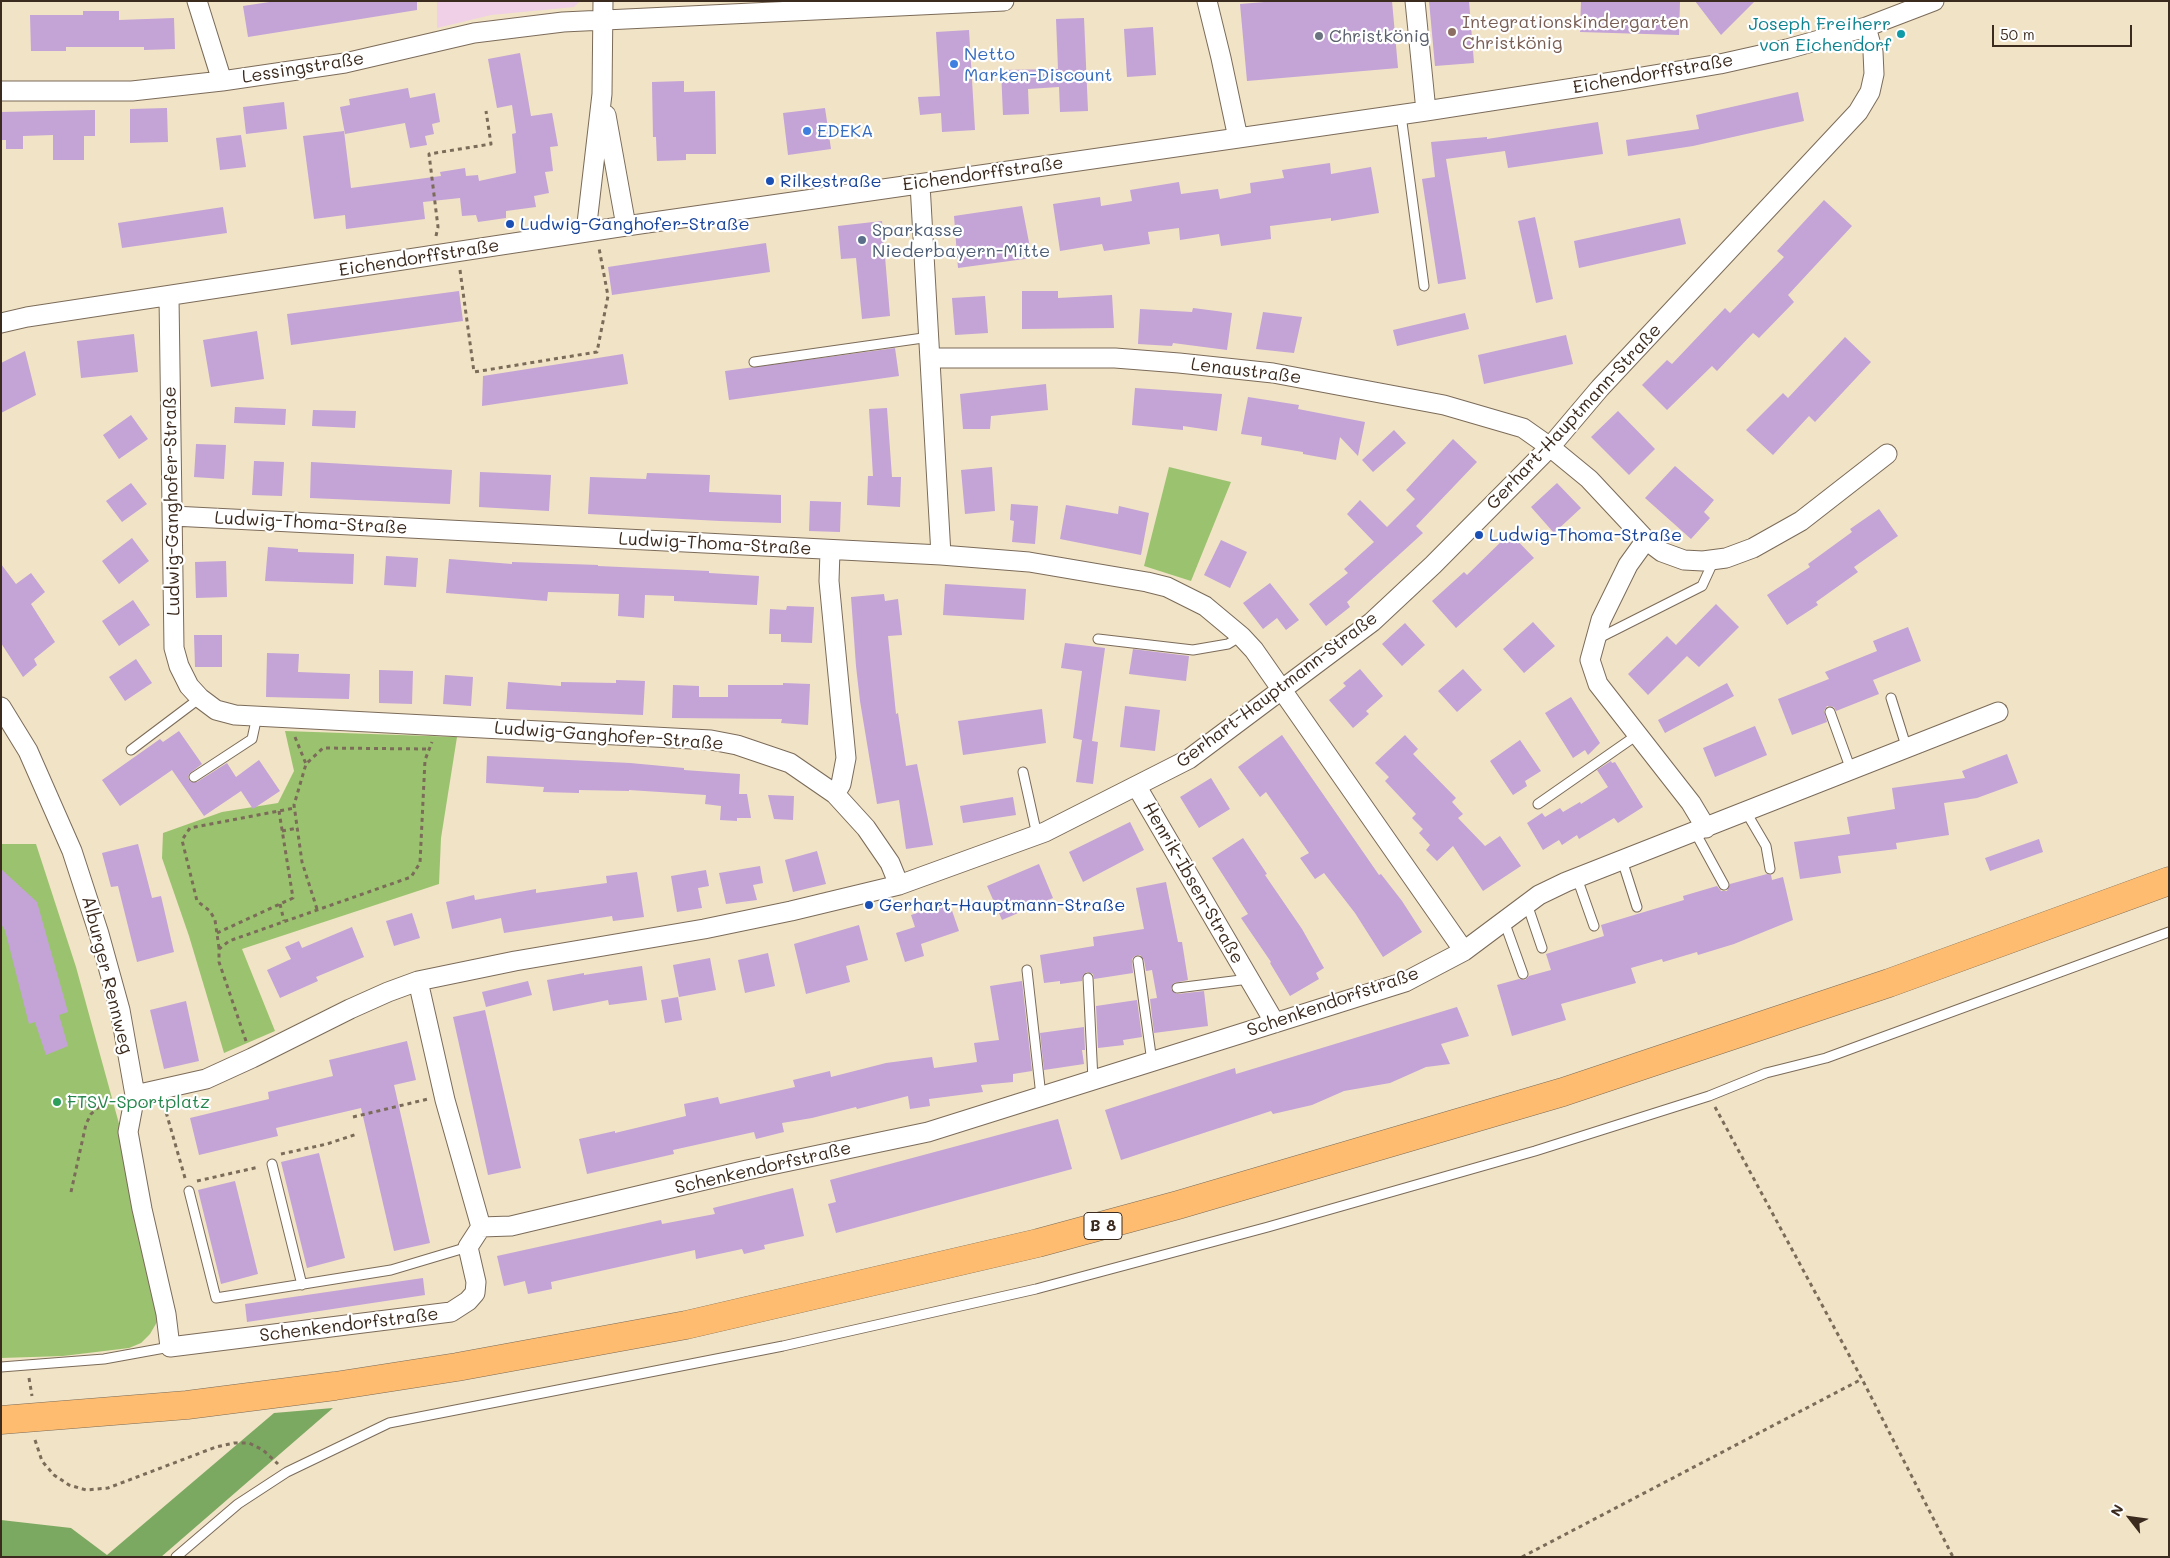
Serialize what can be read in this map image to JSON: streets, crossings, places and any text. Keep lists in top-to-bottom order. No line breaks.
{"streets":{"main road":["B 8"],"street":["Lessingstraße","Eichendorffstraße","Lenaustraße","Gerhart-Hauptmann-Straße","Ludwig-Ganghofer-Straße","Ludwig-Thoma-Straße","Henrik-Ibsen-Straße","Alburger Rennweg","Schenkendorfstraße"]},"crossings":[["Eichendorffstraße","Gerhart-Hauptmann-Straße"],["Eichendorffstraße","Ludwig-Ganghofer-Straße"],["Lenaustraße","Gerhart-Hauptmann-Straße"],["Gerhart-Hauptmann-Straße","Ludwig-Ganghofer-Straße"],["Gerhart-Hauptmann-Straße","Ludwig-Thoma-Straße"],["Gerhart-Hauptmann-Straße","Henrik-Ibsen-Straße"],["Gerhart-Hauptmann-Straße","Alburger Rennweg"],["Ludwig-Ganghofer-Straße","Ludwig-Thoma-Straße"],["Ludwig-Thoma-Straße","Schenkendorfstraße"],["Henrik-Ibsen-Straße","Schenkendorfstraße"],["Alburger Rennweg","Schenkendorfstraße"]],"places":["Integrationskindergarten Christkönig","Joseph Freiherr von Eichendorf","Christkönig","Netto Marken-Discount","EDEKA","Rilkestraße","Ludwig-Ganghofer-Straße","Sparkasse Niederbayern-Mitte","Ludwig-Thoma-Straße","Gerhart-Hauptmann-Straße","FTSV-Sportplatz"],"scale_bar":"50 m","north":"top left"}
